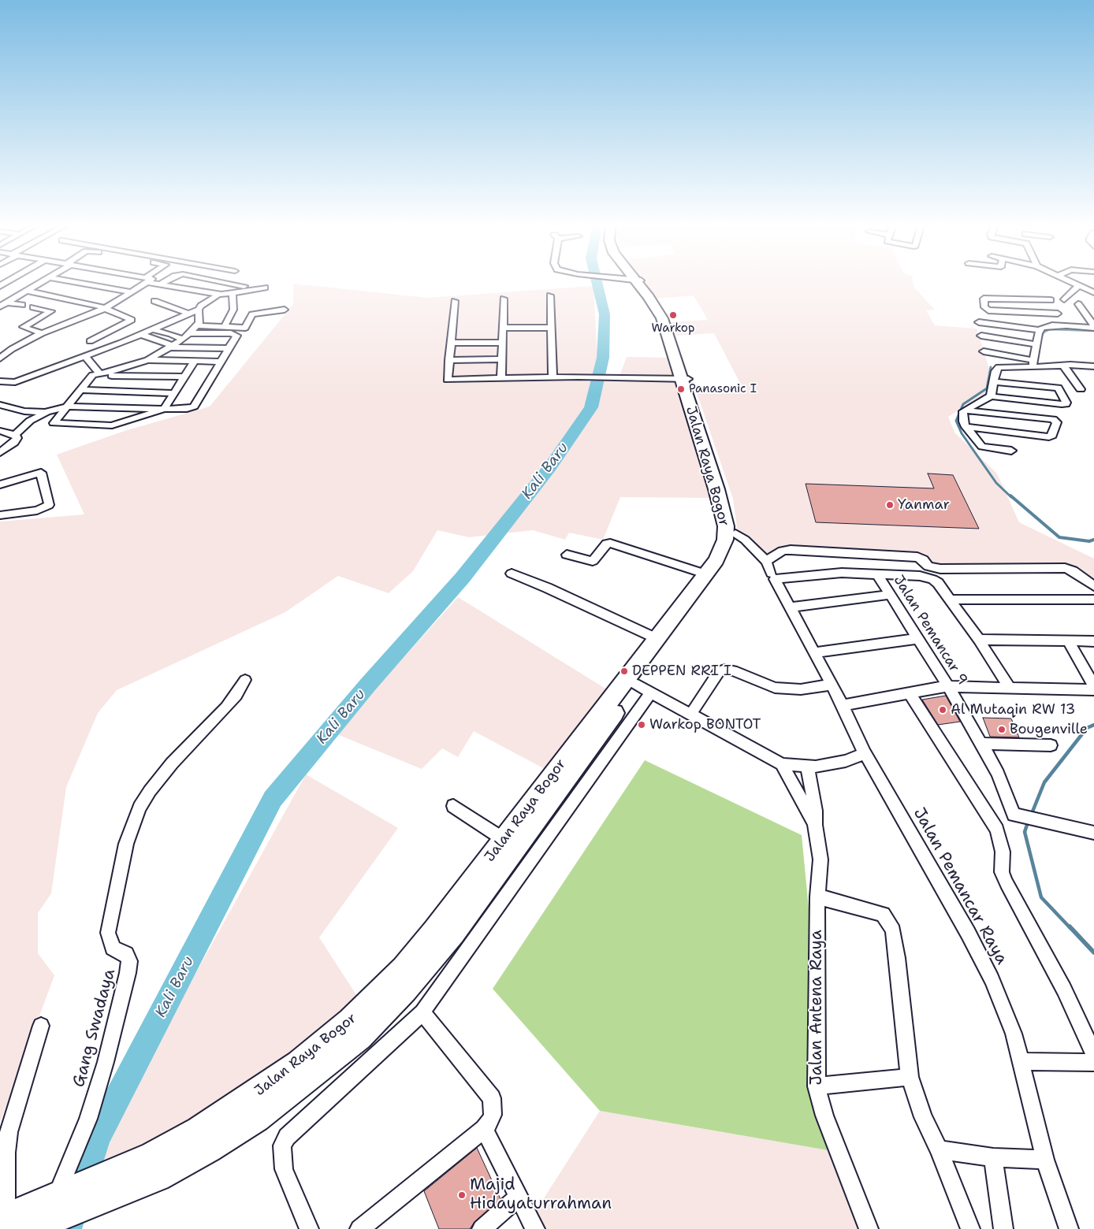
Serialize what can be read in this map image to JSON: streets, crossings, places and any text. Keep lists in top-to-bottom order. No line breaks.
{"streets":{"highway":["Jalan Raya Bogor"],"street":["Jalan Pemancar 9","Jalan Pemancar Raya","Jalan Antena Raya","Gang Swadaya"]},"crossings":[["Jalan Raya Bogor","Jalan Pemancar Raya"],["Jalan Raya Bogor","Gang Swadaya"]],"water":["Kali Baru"],"places":["Warkop","Panasonic I","Yanmar","DEPPEN RRI I","Al Mutaqin RW 13","Warkop BONTOT","Bougenville","Majid Hidayaturrahman"]}
